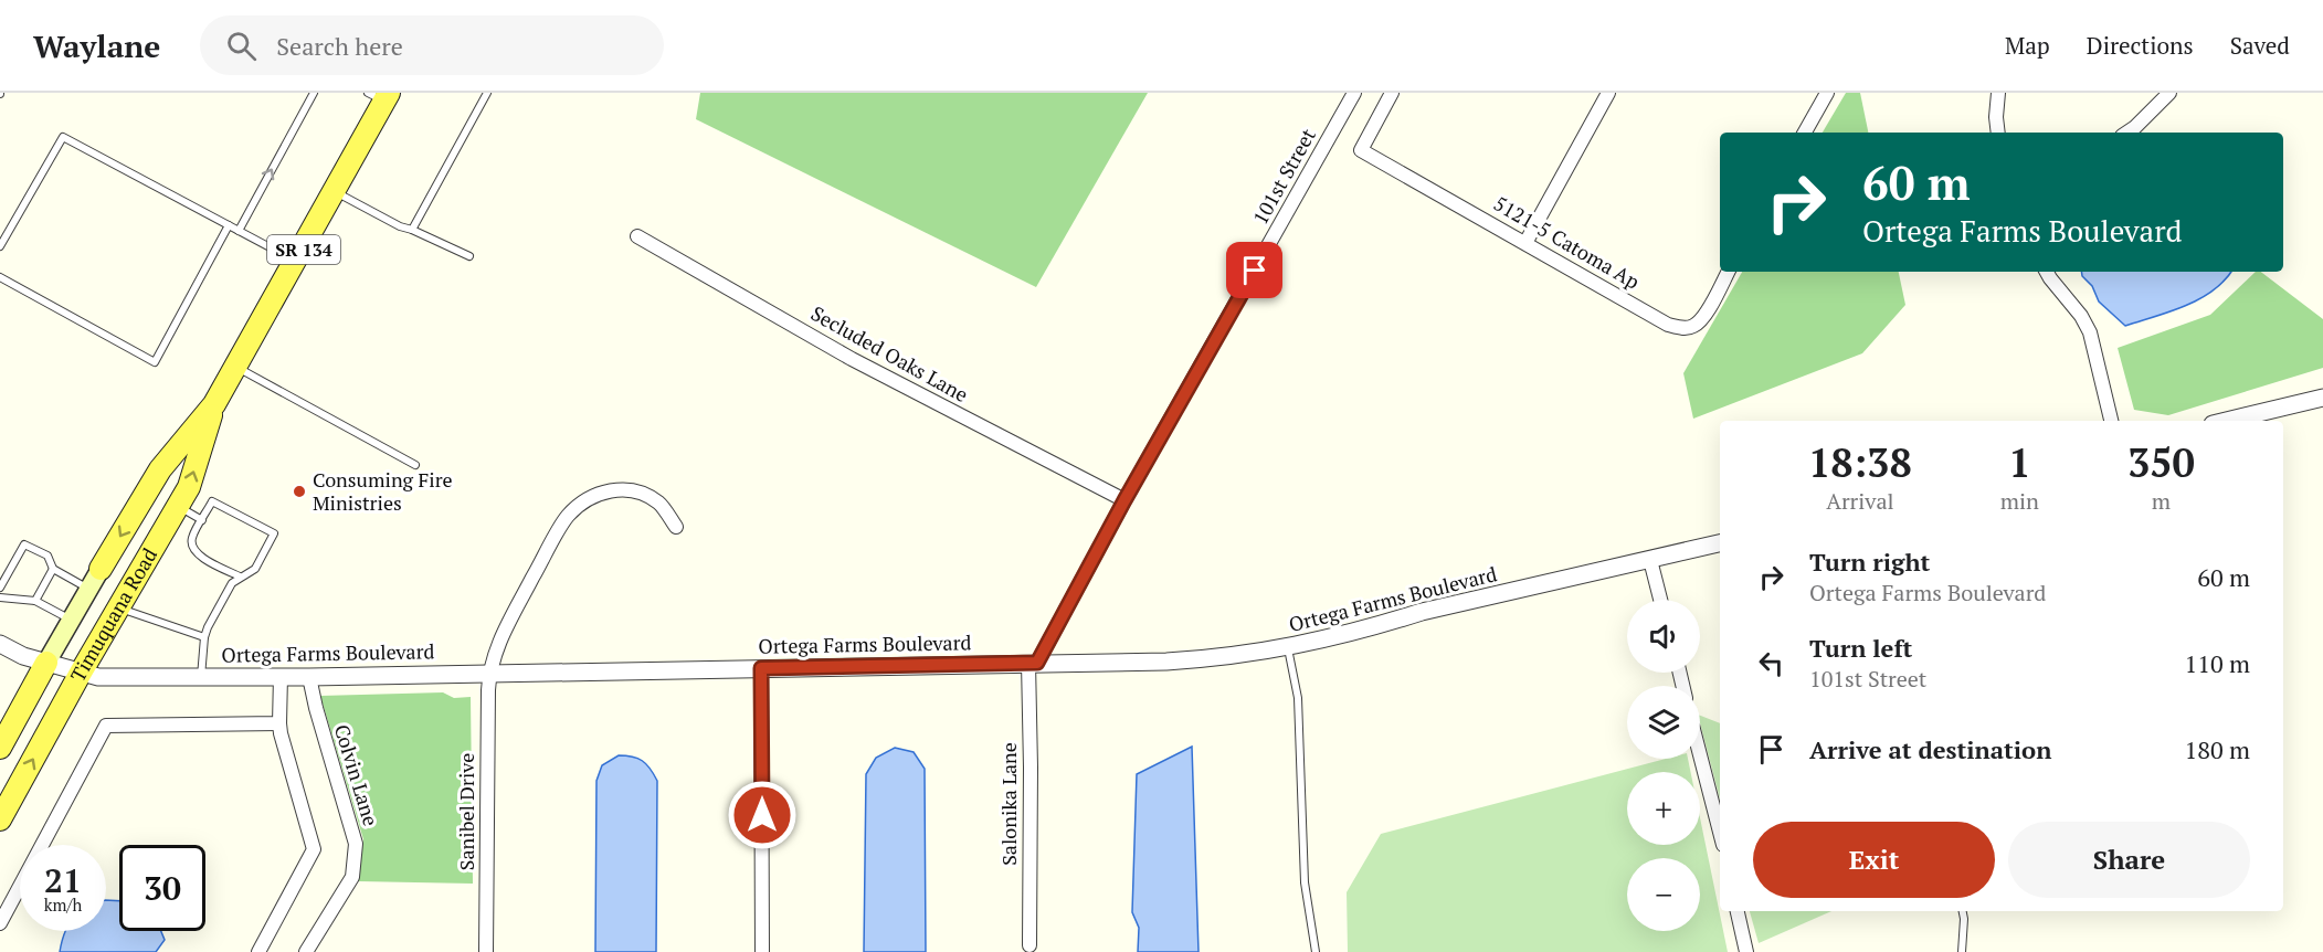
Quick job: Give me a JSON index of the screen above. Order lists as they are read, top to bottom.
{
  "streets": {
    "main road": ["SR 134", "Timuquana Road"],
    "street": [
      "101st Street",
      "5121-5 Catoma Ap",
      "Secluded Oaks Lane",
      "Ortega Farms Boulevard",
      "Colvin Lane",
      "Salonika Lane",
      "Sanibel Drive"
    ]
  },
  "crossings": [
    ["101st Street", "Secluded Oaks Lane"],
    ["101st Street", "Ortega Farms Boulevard"],
    ["101st Street", "Salonika Lane"],
    ["Ortega Farms Boulevard", "Timuquana Road"],
    ["Ortega Farms Boulevard", "Colvin Lane"],
    ["Ortega Farms Boulevard", "Salonika Lane"],
    ["Ortega Farms Boulevard", "Sanibel Drive"]
  ],
  "places": ["Consuming Fire Ministries"],
  "page": {
    "header": "Waylane",
    "search": "Search here",
    "nav": ["Map", "Directions", "Saved"],
    "turn": ["60 m", "Ortega Farms Boulevard"],
    "eta": [
      "18:38",
      "Arrival",
      "1",
      "min",
      "350",
      "m"
    ],
    "list": [
      {
        "name": "Turn right",
        "note": "Ortega Farms Boulevard",
        "value": "60 m"
      },
      {
        "name": "Turn left",
        "note": "101st Street",
        "value": "110 m"
      },
      {
        "name": "Arrive at destination",
        "value": "180 m"
      }
    ],
    "map_buttons": ["+", "−"],
    "buttons": ["Exit", "Share"],
    "speed": "21 km/h",
    "limit": "30"
  }
}
